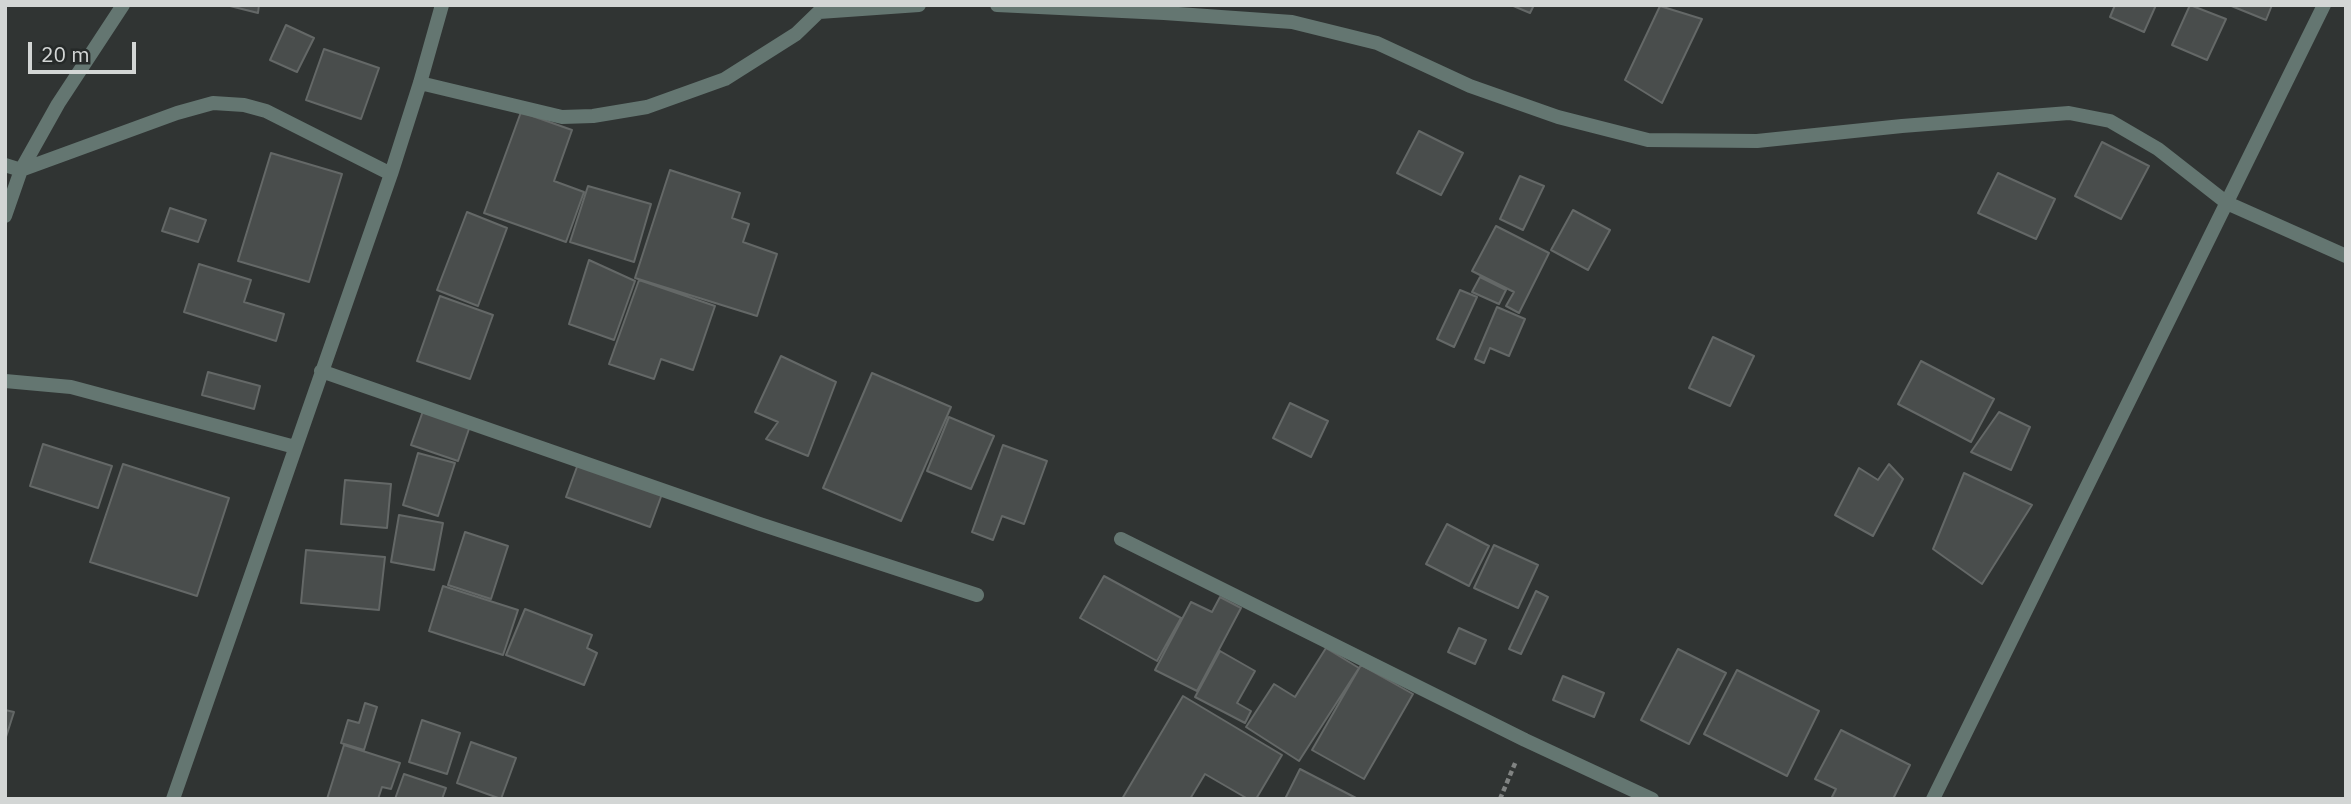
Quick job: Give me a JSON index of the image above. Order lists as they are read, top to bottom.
{
  "scale_bar": "20 m"
}
